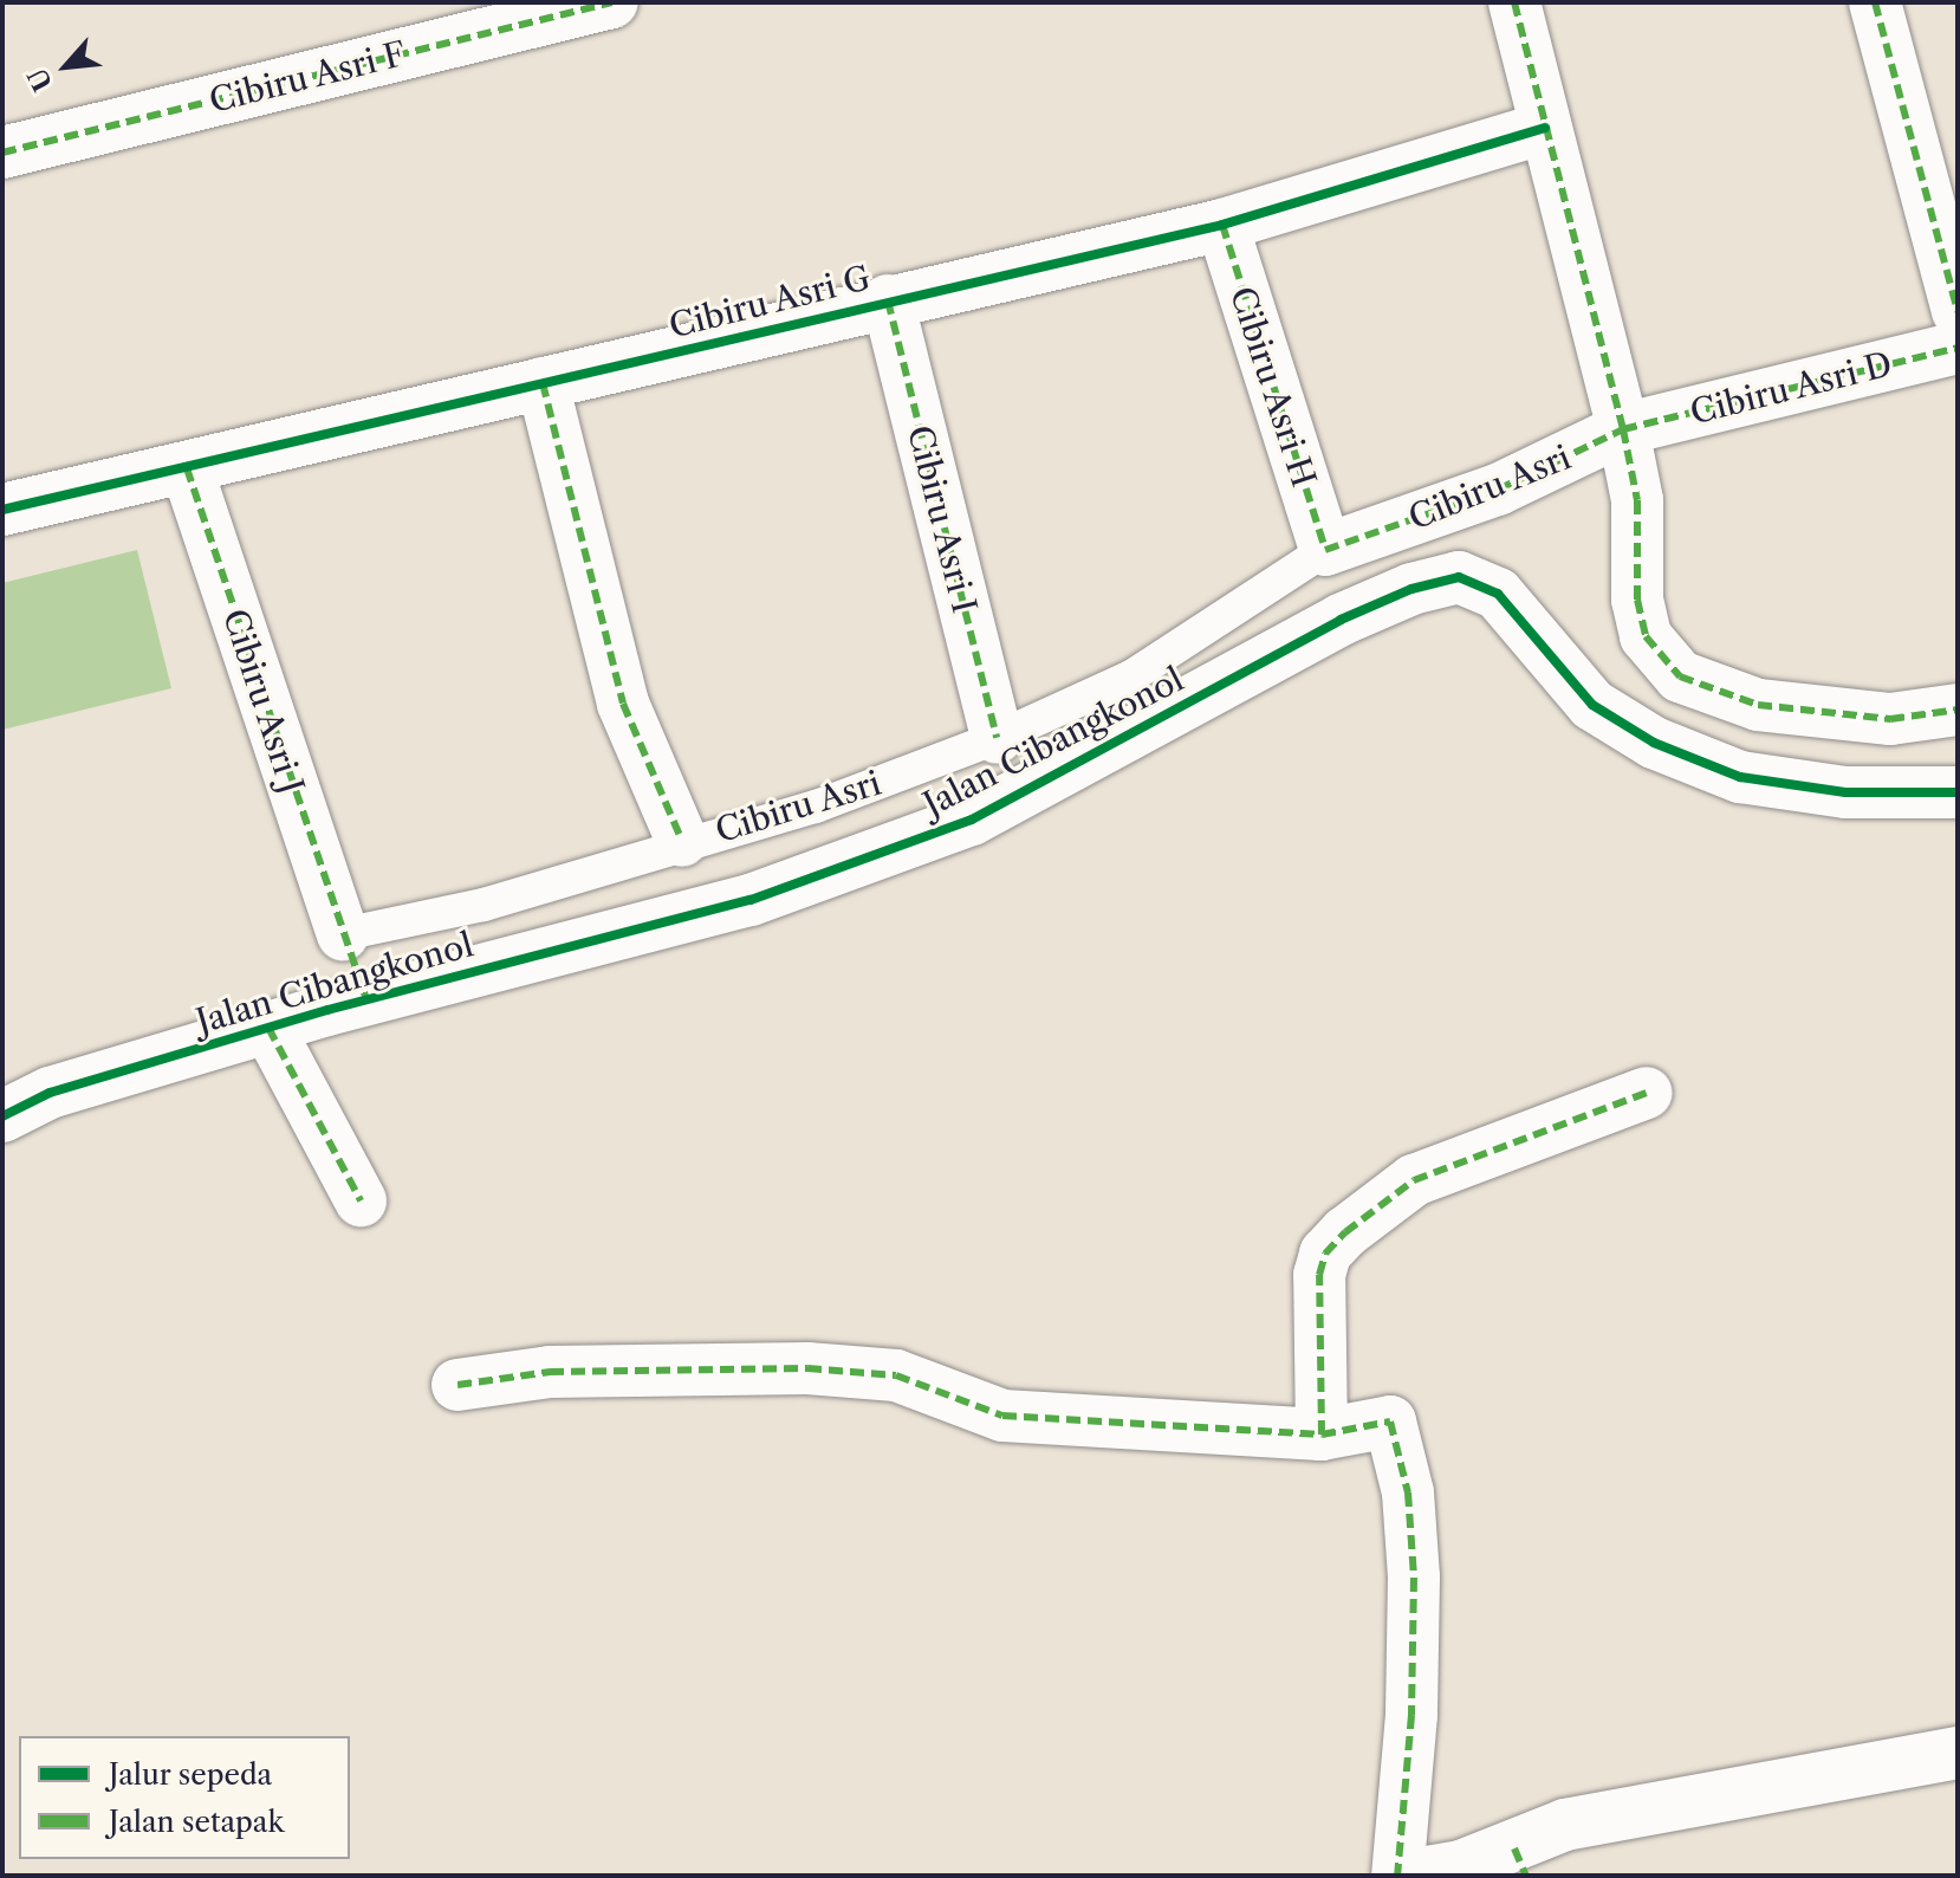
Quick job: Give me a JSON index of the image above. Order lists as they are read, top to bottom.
{
  "streets": {
    "street": [
      "Cibiru Asri F",
      "Cibiru Asri G",
      "Cibiru Asri H",
      "Cibiru Asri D",
      "Cibiru Asri",
      "Cibiru Asri I",
      "Cibiru Asri J",
      "Jalan Cibangkonol"
    ]
  },
  "crossings": [
    ["Cibiru Asri G", "Cibiru Asri H"],
    ["Cibiru Asri G", "Cibiru Asri I"],
    ["Cibiru Asri G", "Cibiru Asri J"],
    ["Cibiru Asri H", "Cibiru Asri"],
    ["Cibiru Asri D", "Cibiru Asri"],
    ["Cibiru Asri", "Cibiru Asri I"],
    ["Cibiru Asri", "Cibiru Asri J"]
  ],
  "legend": ["Jalur sepeda", "Jalan setapak"],
  "north": "bottom left"
}
